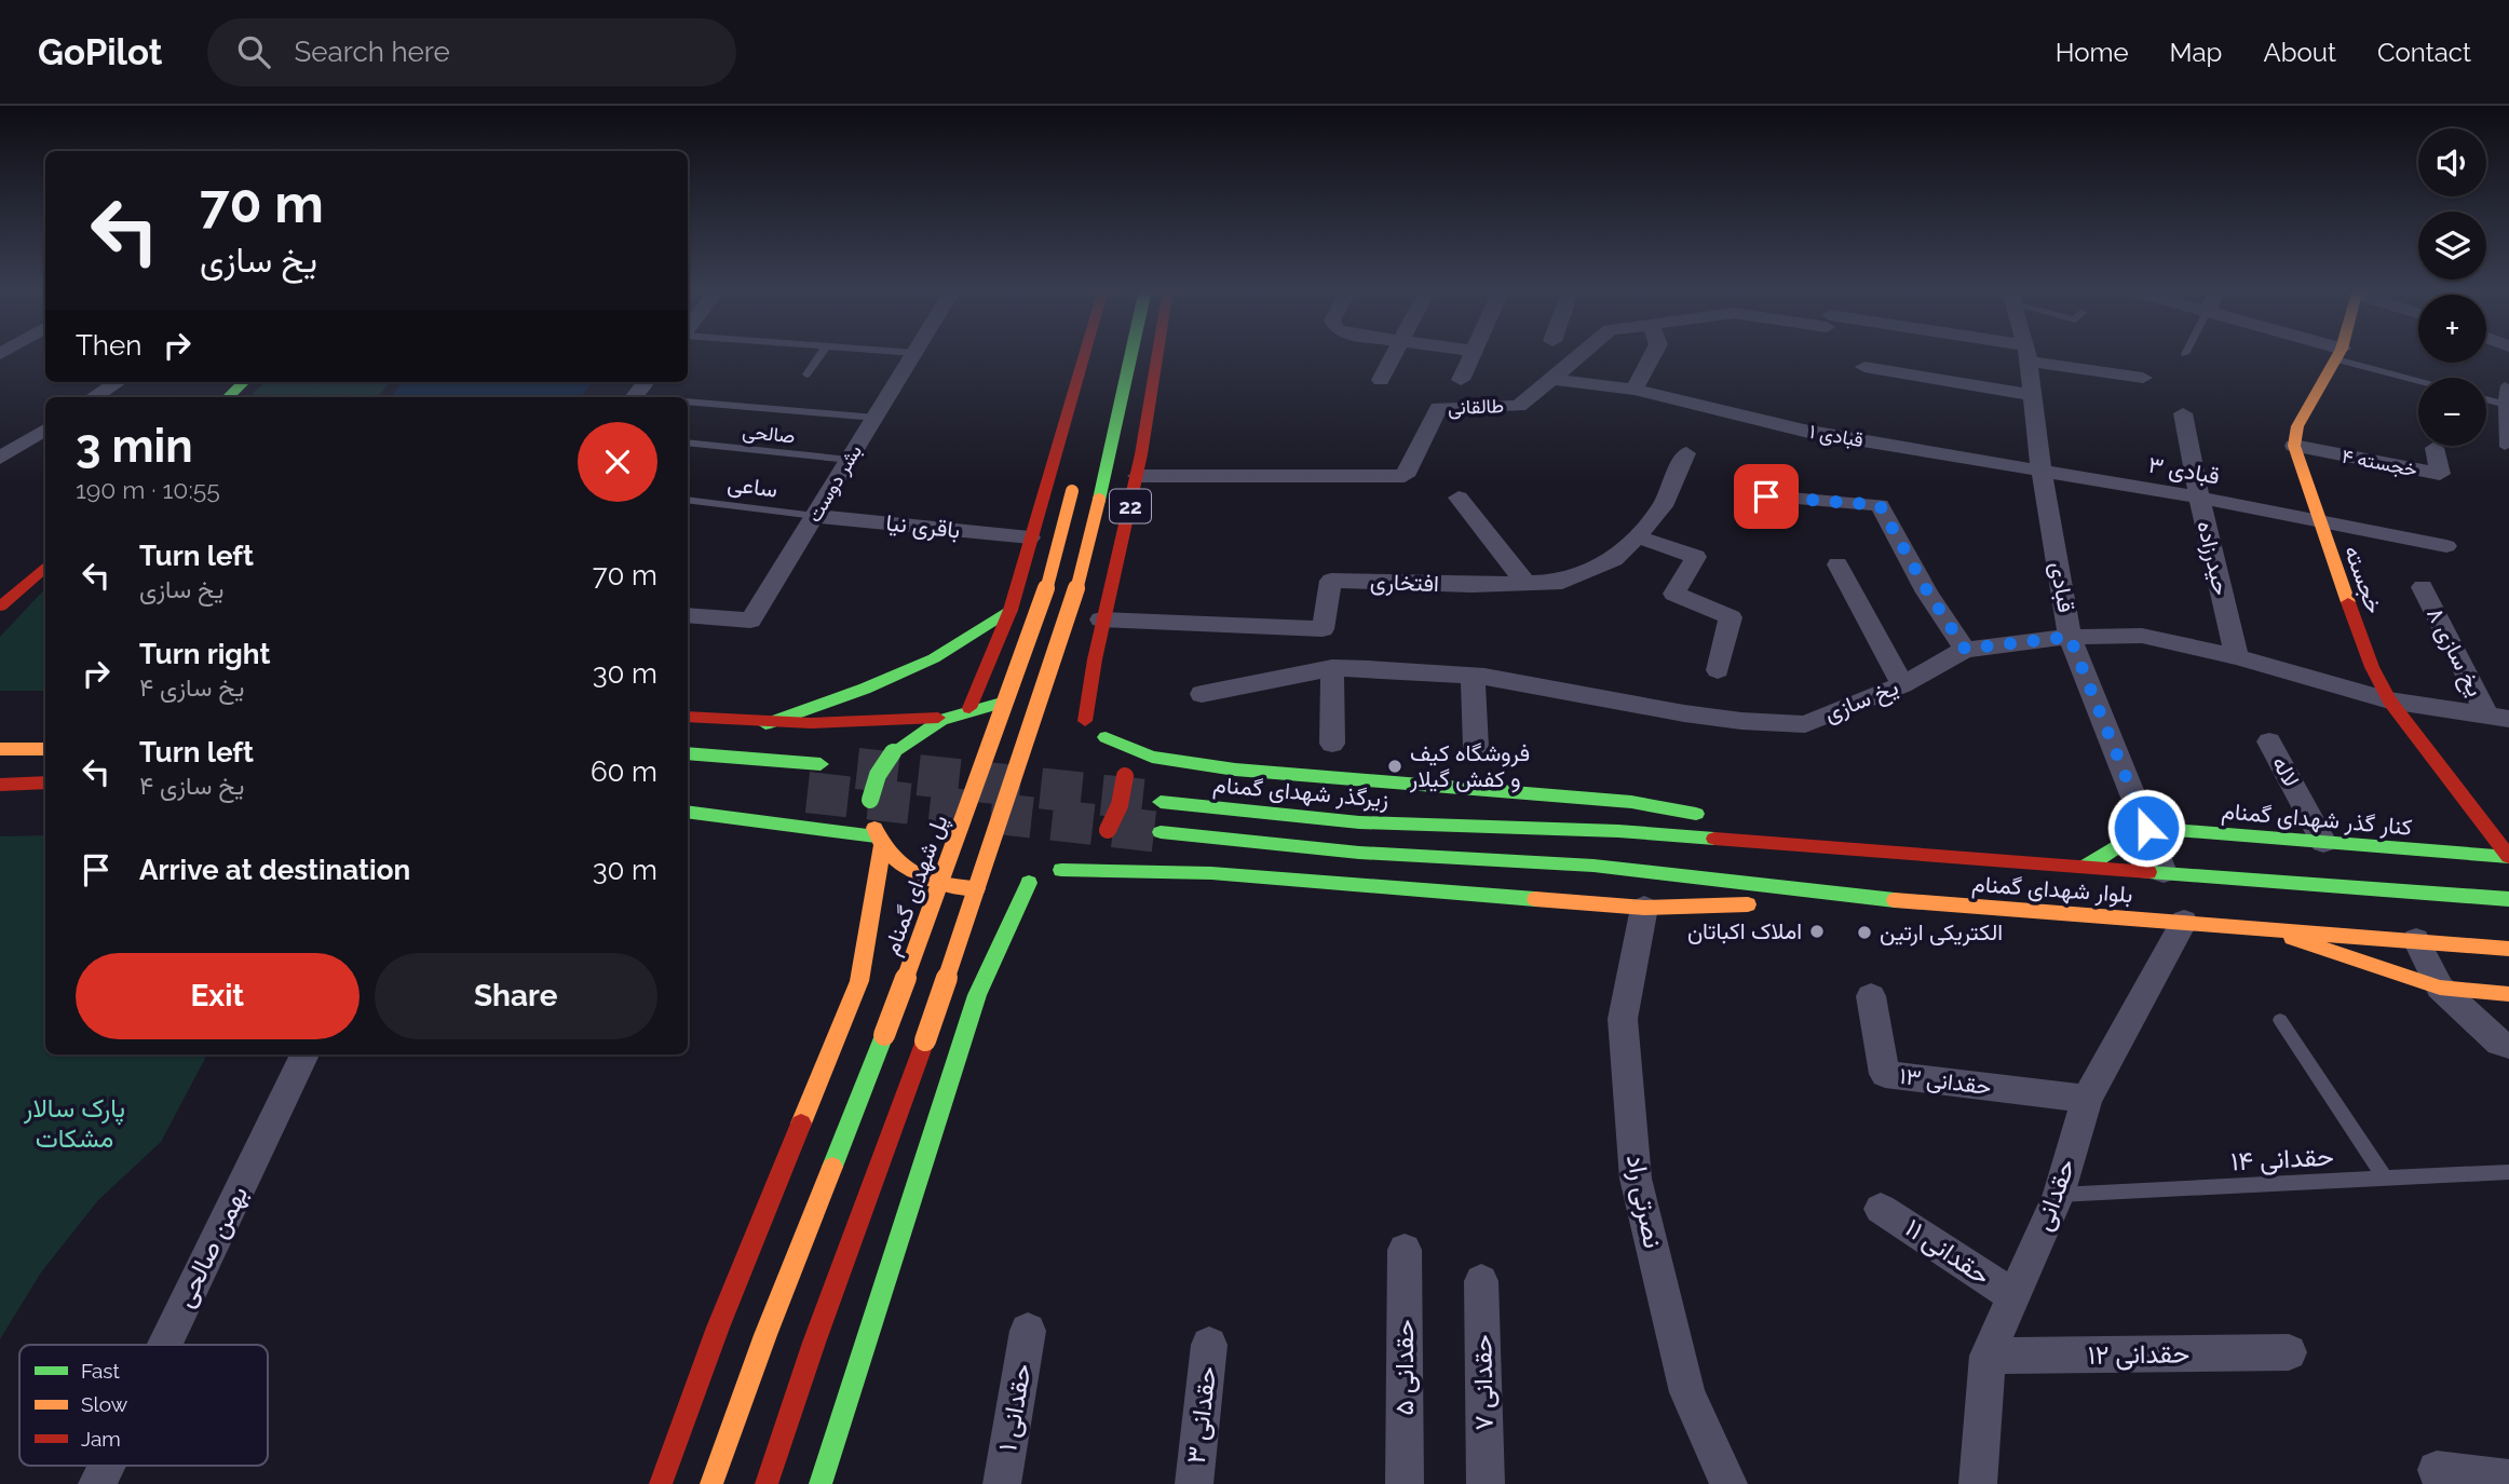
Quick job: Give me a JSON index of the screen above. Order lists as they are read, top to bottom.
{
  "streets": {
    "main road": [
      "22",
      "خجسته",
      "زیرگذر شهدای گمنام",
      "کنار گذر شهدای گمنام",
      "پل شهدای گمنام",
      "بلوار شهدای گمنام"
    ],
    "street": [
      "طالقانی",
      "قبادی ۱",
      "خجسته ۴",
      "قبادی ۳",
      "بشر دوست",
      "باقری نیا",
      "حیدرزاده",
      "افتخاری",
      "قبادی",
      "یخ سازی ۸",
      "یخ سازی",
      "لاله",
      "حقدانی ۱۳",
      "حقدانی",
      "نصرتی راد",
      "بهمن صالحی",
      "حقدانی ۱۱",
      "حقدانی ۱۲",
      "حقدانی ۵",
      "حقدانی ۷",
      "حقدانی ۱",
      "حقدانی ۳"
    ],
    "lane": ["صالحی", "ساعی", "حقدانی ۱۴"]
  },
  "crossings": [
    ["طالقانی", "قبادی ۱"],
    ["طالقانی", "22"],
    ["صالحی", "بشر دوست"],
    ["قبادی ۱", "قبادی ۳"],
    ["قبادی ۱", "قبادی"],
    ["خجسته ۴", "خجسته"],
    ["قبادی ۳", "حیدرزاده"],
    ["قبادی ۳", "خجسته"],
    ["قبادی ۳", "قبادی"],
    ["بشر دوست", "ساعی"],
    ["بشر دوست", "باقری نیا"],
    ["ساعی", "باقری نیا"],
    ["22", "افتخاری"],
    ["حیدرزاده", "یخ سازی"],
    ["خجسته", "یخ سازی"],
    ["خجسته", "کنار گذر شهدای گمنام"],
    ["قبادی", "یخ سازی"],
    ["قبادی", "کنار گذر شهدای گمنام"],
    ["قبادی", "بلوار شهدای گمنام"],
    ["یخ سازی ۸", "یخ سازی"],
    ["لاله", "کنار گذر شهدای گمنام"],
    ["زیرگذر شهدای گمنام", "بلوار شهدای گمنام"],
    ["بلوار شهدای گمنام", "حقدانی"],
    ["حقدانی ۱۳", "حقدانی"],
    ["حقدانی ۱۴", "حقدانی"],
    ["حقدانی", "حقدانی ۱۱"],
    ["حقدانی", "حقدانی ۱۲"]
  ],
  "parks": ["پارک سالار مشکات"],
  "places": ["فروشگاه کیف و کفش گیلار", "املاک اکباتان", "الکتریکی ارتین"],
  "legend": ["Fast", "Slow", "Jam"],
  "page": {
    "header": "GoPilot",
    "search": "Search here",
    "nav": [
      "Home",
      "Map",
      "About",
      "Contact"
    ],
    "map_buttons": ["+", "−"],
    "turn": ["70 m", "یخ سازی"],
    "then": "Then",
    "heading": ["3 min", "190 m · 10:55"],
    "list": [
      {
        "name": "Turn left",
        "note": "یخ سازی",
        "value": "70 m"
      },
      {
        "name": "Turn right",
        "note": "یخ سازی ۴",
        "value": "30 m"
      },
      {
        "name": "Turn left",
        "note": "یخ سازی ۴",
        "value": "60 m"
      },
      {
        "name": "Arrive at destination",
        "value": "30 m"
      }
    ],
    "buttons": ["Exit", "Share"]
  }
}
